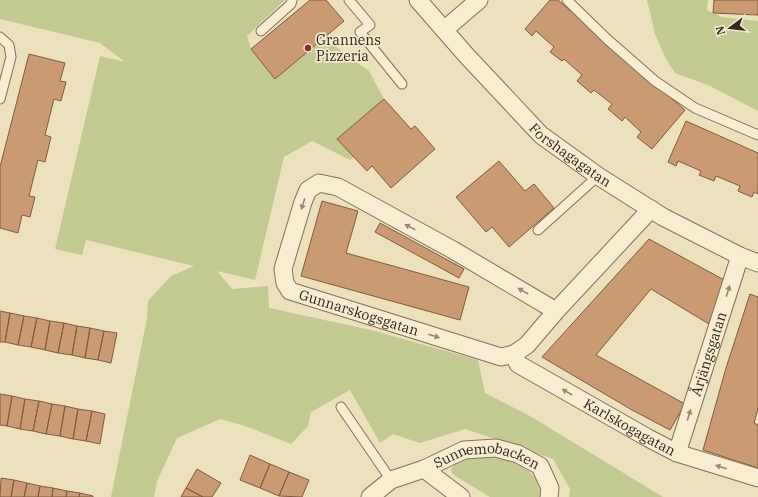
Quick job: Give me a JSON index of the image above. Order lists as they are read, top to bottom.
{
  "streets": {
    "street": [
      "Forshagagatan",
      "Gunnarskogsgatan",
      "Årjängsgatan",
      "Karlskogagatan",
      "Sunnemobacken"
    ]
  },
  "crossings": [
    ["Forshagagatan", "Årjängsgatan"],
    ["Gunnarskogsgatan", "Karlskogagatan"],
    ["Årjängsgatan", "Karlskogagatan"]
  ],
  "one_way": ["Karlskogagatan"],
  "places": ["Grannens Pizzeria"],
  "north": "left"
}
